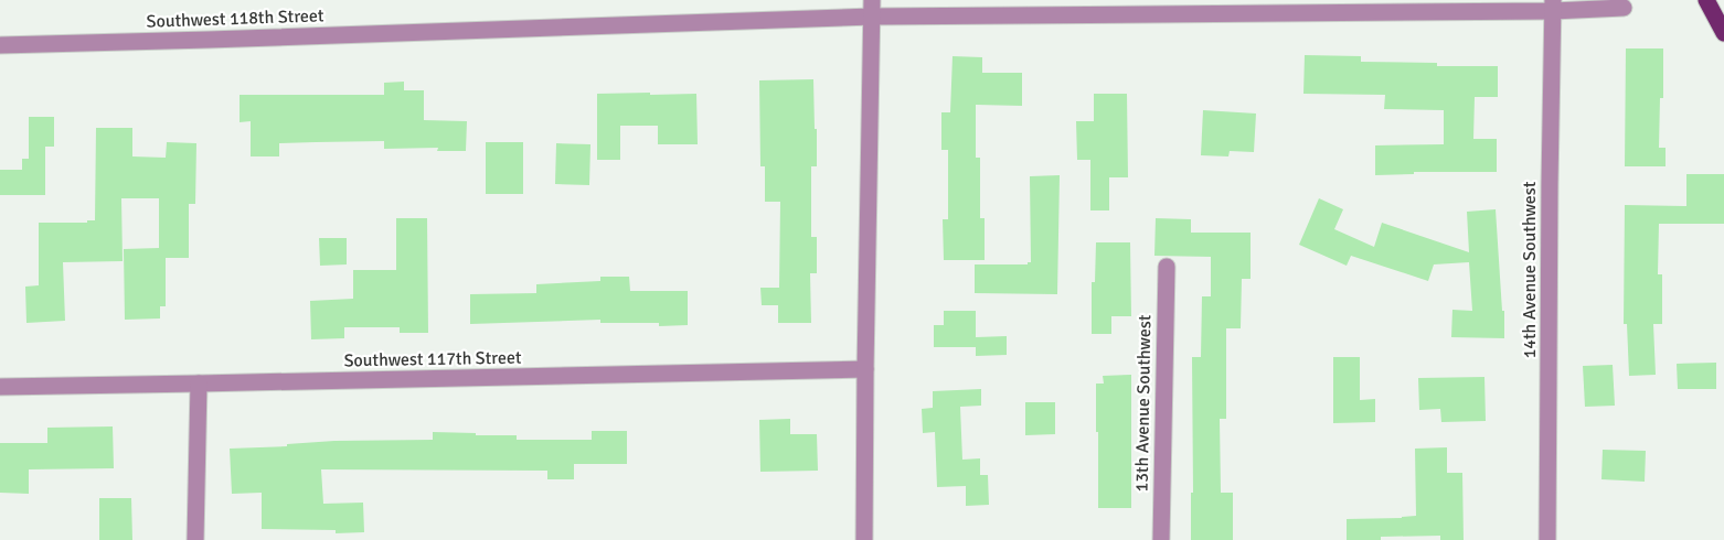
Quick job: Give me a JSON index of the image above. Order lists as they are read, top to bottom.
{
  "streets": {
    "street": [
      "Southwest 118th Street",
      "14th Avenue Southwest",
      "Southwest 117th Street",
      "13th Avenue Southwest"
    ]
  },
  "crossings": [
    ["Southwest 118th Street", "14th Avenue Southwest"]
  ]
}
